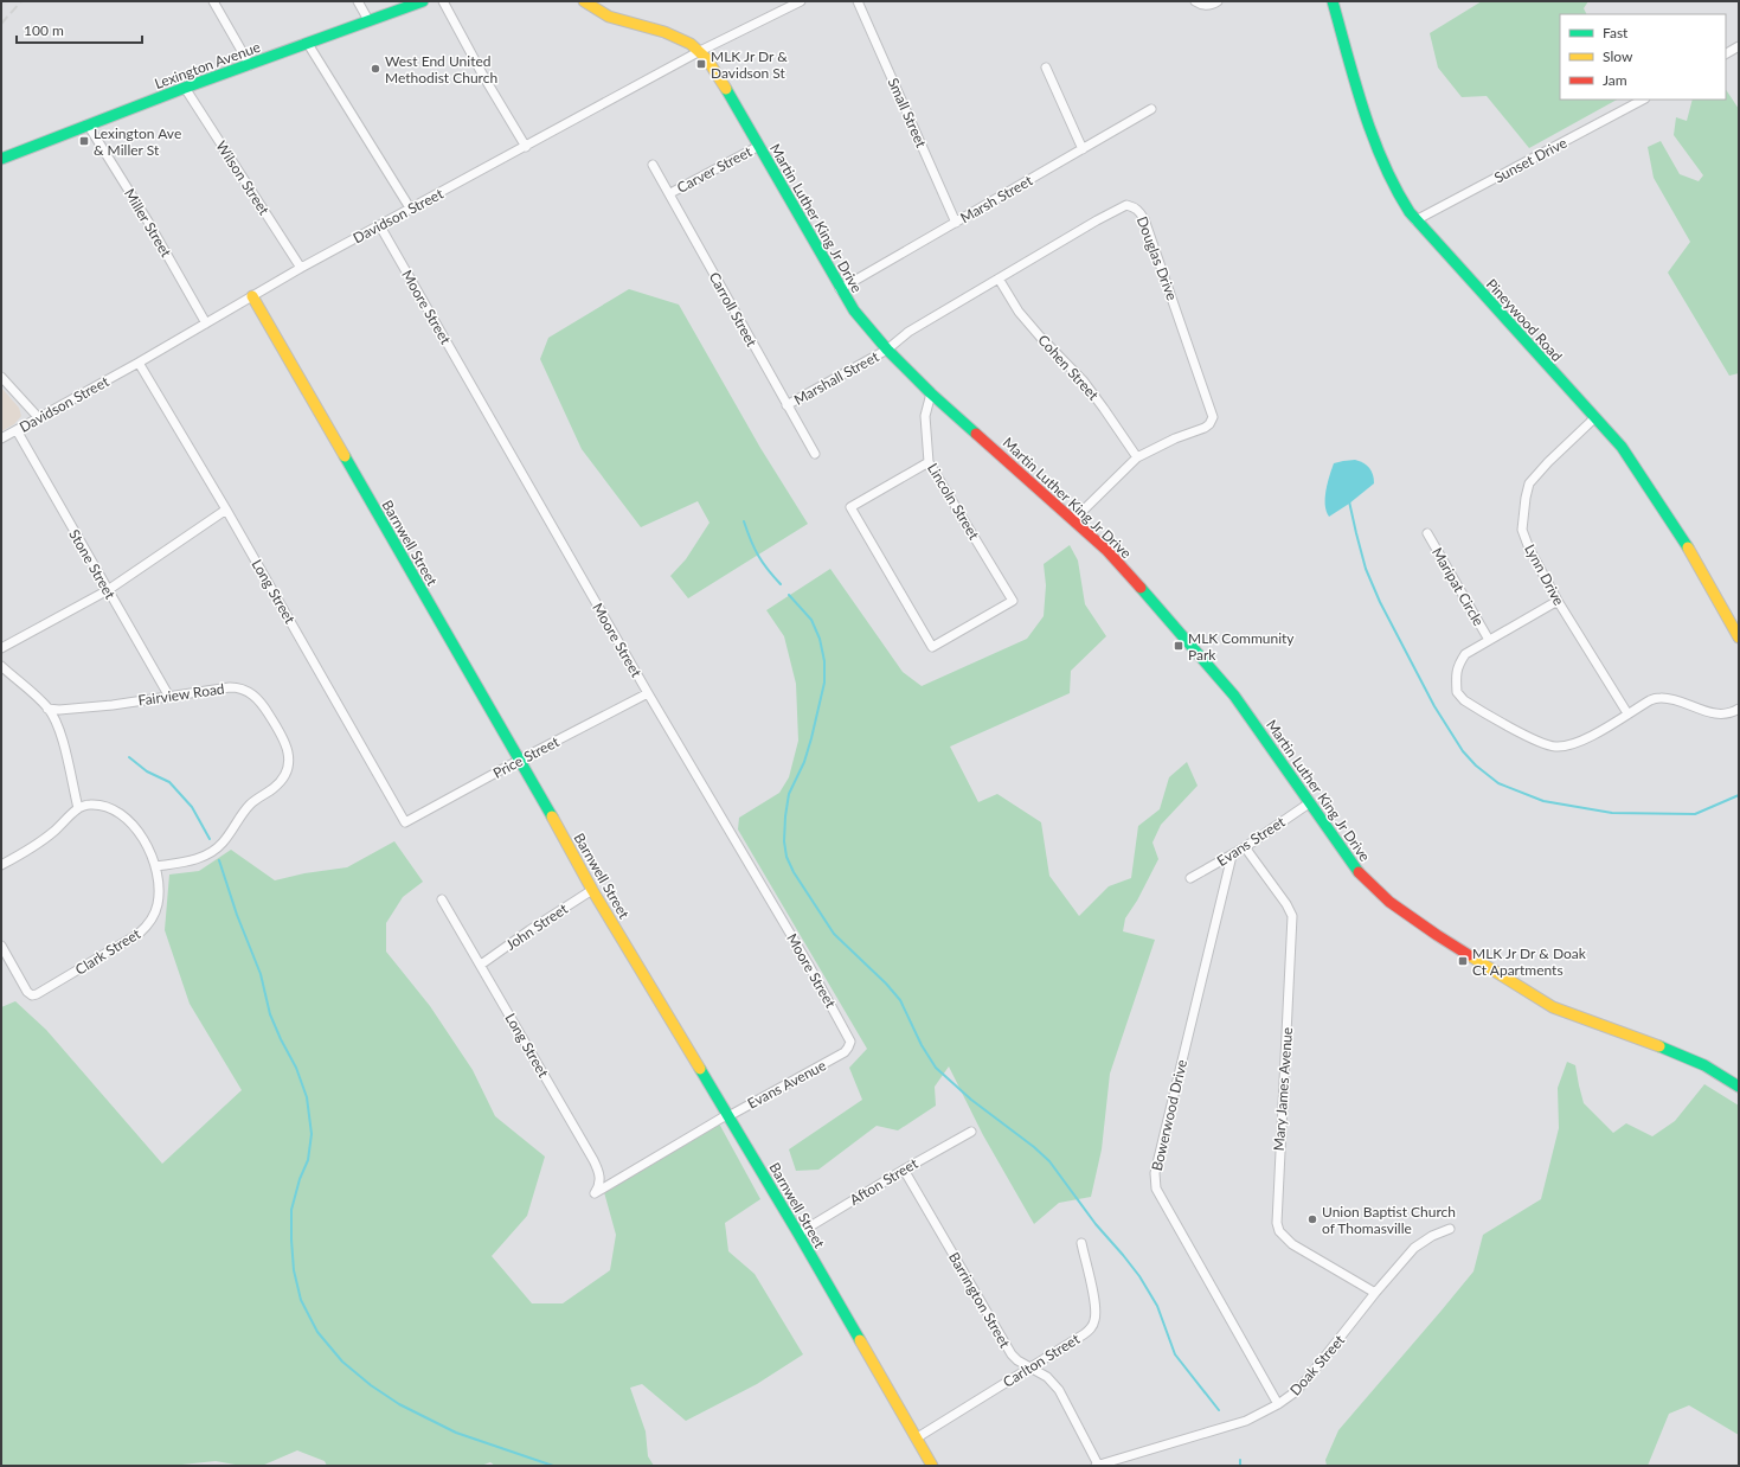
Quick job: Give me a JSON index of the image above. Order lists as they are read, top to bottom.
{
  "streets": {
    "street": [
      "Lexington Avenue",
      "Small Street",
      "Sunset Drive",
      "Carver Street",
      "Wilson Street",
      "Marsh Street",
      "Davidson Street",
      "Martin Luther King Jr Drive",
      "Miller Street",
      "Douglas Drive",
      "Moore Street",
      "Carroll Street",
      "Pineywood Road",
      "Cohen Street",
      "Marshall Street",
      "Lincoln Street",
      "Barnwell Street",
      "Stone Street",
      "Lynn Drive",
      "Maripat Circle",
      "Long Street",
      "Fairview Road",
      "Price Street",
      "Evans Street",
      "John Street",
      "Clark Street",
      "Evans Avenue",
      "Mary James Avenue",
      "Bowerwood Drive",
      "Afton Street",
      "Barrington Street",
      "Carlton Street",
      "Doak Street"
    ]
  },
  "crossings": [
    ["Lexington Avenue", "Wilson Street"],
    ["Lexington Avenue", "Miller Street"],
    ["Small Street", "Marsh Street"],
    ["Sunset Drive", "Pineywood Road"],
    ["Carver Street", "Martin Luther King Jr Drive"],
    ["Carver Street", "Carroll Street"],
    ["Wilson Street", "Davidson Street"],
    ["Marsh Street", "Martin Luther King Jr Drive"],
    ["Davidson Street", "Martin Luther King Jr Drive"],
    ["Davidson Street", "Miller Street"],
    ["Davidson Street", "Moore Street"],
    ["Davidson Street", "Barnwell Street"],
    ["Davidson Street", "Stone Street"],
    ["Davidson Street", "Long Street"],
    ["Martin Luther King Jr Drive", "Douglas Drive"],
    ["Martin Luther King Jr Drive", "Marshall Street"],
    ["Martin Luther King Jr Drive", "Lincoln Street"],
    ["Martin Luther King Jr Drive", "Evans Street"],
    ["Douglas Drive", "Cohen Street"],
    ["Douglas Drive", "Marshall Street"],
    ["Moore Street", "Price Street"],
    ["Moore Street", "Evans Avenue"],
    ["Carroll Street", "Marshall Street"],
    ["Pineywood Road", "Lynn Drive"],
    ["Barnwell Street", "Price Street"],
    ["Barnwell Street", "John Street"],
    ["Barnwell Street", "Evans Avenue"],
    ["Barnwell Street", "Afton Street"],
    ["Barnwell Street", "Carlton Street"],
    ["Stone Street", "Fairview Road"],
    ["Long Street", "Price Street"],
    ["Long Street", "John Street"],
    ["Long Street", "Evans Avenue"],
    ["Fairview Road", "Clark Street"],
    ["Evans Street", "Mary James Avenue"],
    ["Evans Street", "Bowerwood Drive"],
    ["Mary James Avenue", "Doak Street"],
    ["Bowerwood Drive", "Doak Street"],
    ["Afton Street", "Barrington Street"],
    ["Barrington Street", "Carlton Street"],
    ["Barrington Street", "Doak Street"]
  ],
  "places": {
    "transit": [
      "MLK Jr Dr & Davidson St",
      "Lexington Ave & Miller St",
      "MLK Community Park",
      "MLK Jr Dr & Doak Ct Apartments"
    ],
    "other": ["West End United Methodist Church", "Union Baptist Church of Thomasville"]
  },
  "legend": ["Fast", "Slow", "Jam"],
  "scale_bar": "100 m"
}
